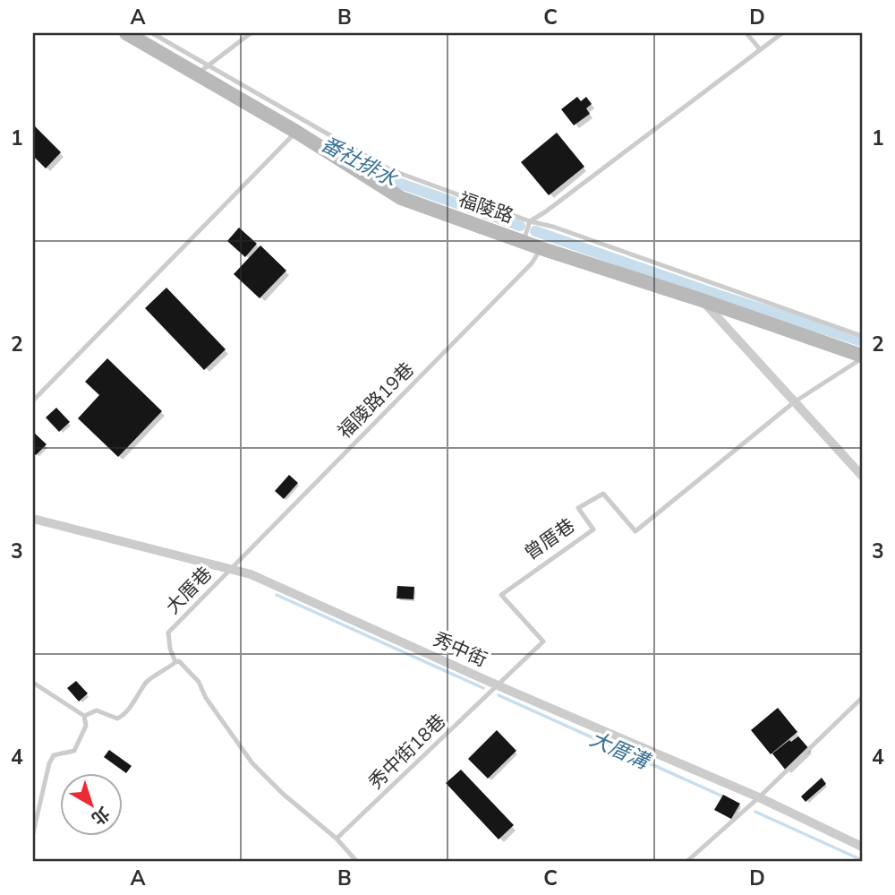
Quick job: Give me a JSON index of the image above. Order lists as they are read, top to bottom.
{
  "streets": {
    "street": ["福陵路", "秀中街"],
    "lane": [
      "福陵路19巷",
      "曾厝巷",
      "大厝巷",
      "秀中街18巷"
    ]
  },
  "crossings": [
    ["福陵路", "福陵路19巷"],
    ["福陵路", "曾厝巷"],
    ["福陵路19巷", "大厝巷"],
    ["福陵路19巷", "秀中街"],
    ["曾厝巷", "秀中街"],
    ["曾厝巷", "秀中街18巷"],
    ["大厝巷", "秀中街"],
    ["秀中街", "秀中街18巷"]
  ],
  "water": ["番社排水", "大厝溝"],
  "north": "bottom right",
  "grid": {
    "columns": [
      "A",
      "B",
      "C",
      "D"
    ],
    "rows": [
      "1",
      "2",
      "3",
      "4"
    ]
  }
}
